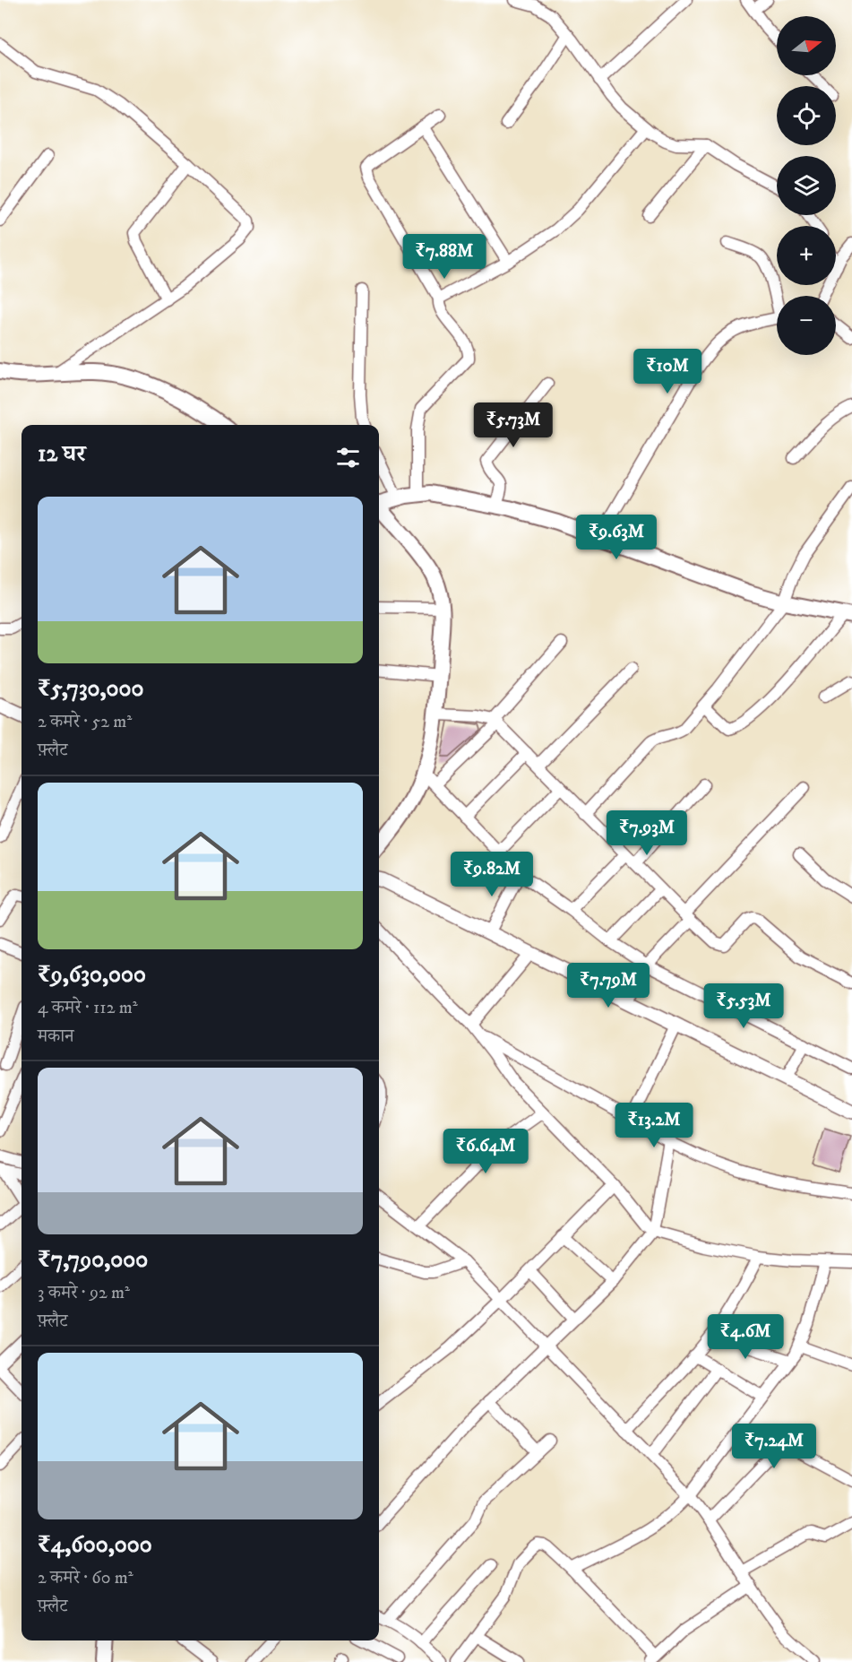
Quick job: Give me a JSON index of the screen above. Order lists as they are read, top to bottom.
{
  "north": "right",
  "page": {
    "map_buttons": ["+", "−"],
    "price": [
      "₹7.88M",
      "₹10M",
      "₹5.73M",
      "₹9.63M",
      "₹7.93M",
      "₹9.82M",
      "₹7.79M",
      "₹5.53M",
      "₹13.2M",
      "₹6.64M",
      "₹4.6M",
      "₹7.24M"
    ],
    "heading": "12 घर",
    "list": [
      {
        "name": "₹5,730,000",
        "note": "2 कमरे · 52 m² · फ़्लैट"
      },
      {
        "name": "₹9,630,000",
        "note": "4 कमरे · 112 m² · मकान"
      },
      {
        "name": "₹7,790,000",
        "note": "3 कमरे · 92 m² · फ़्लैट"
      },
      {
        "name": "₹4,600,000",
        "note": "2 कमरे · 60 m² · फ़्लैट"
      }
    ]
  }
}
